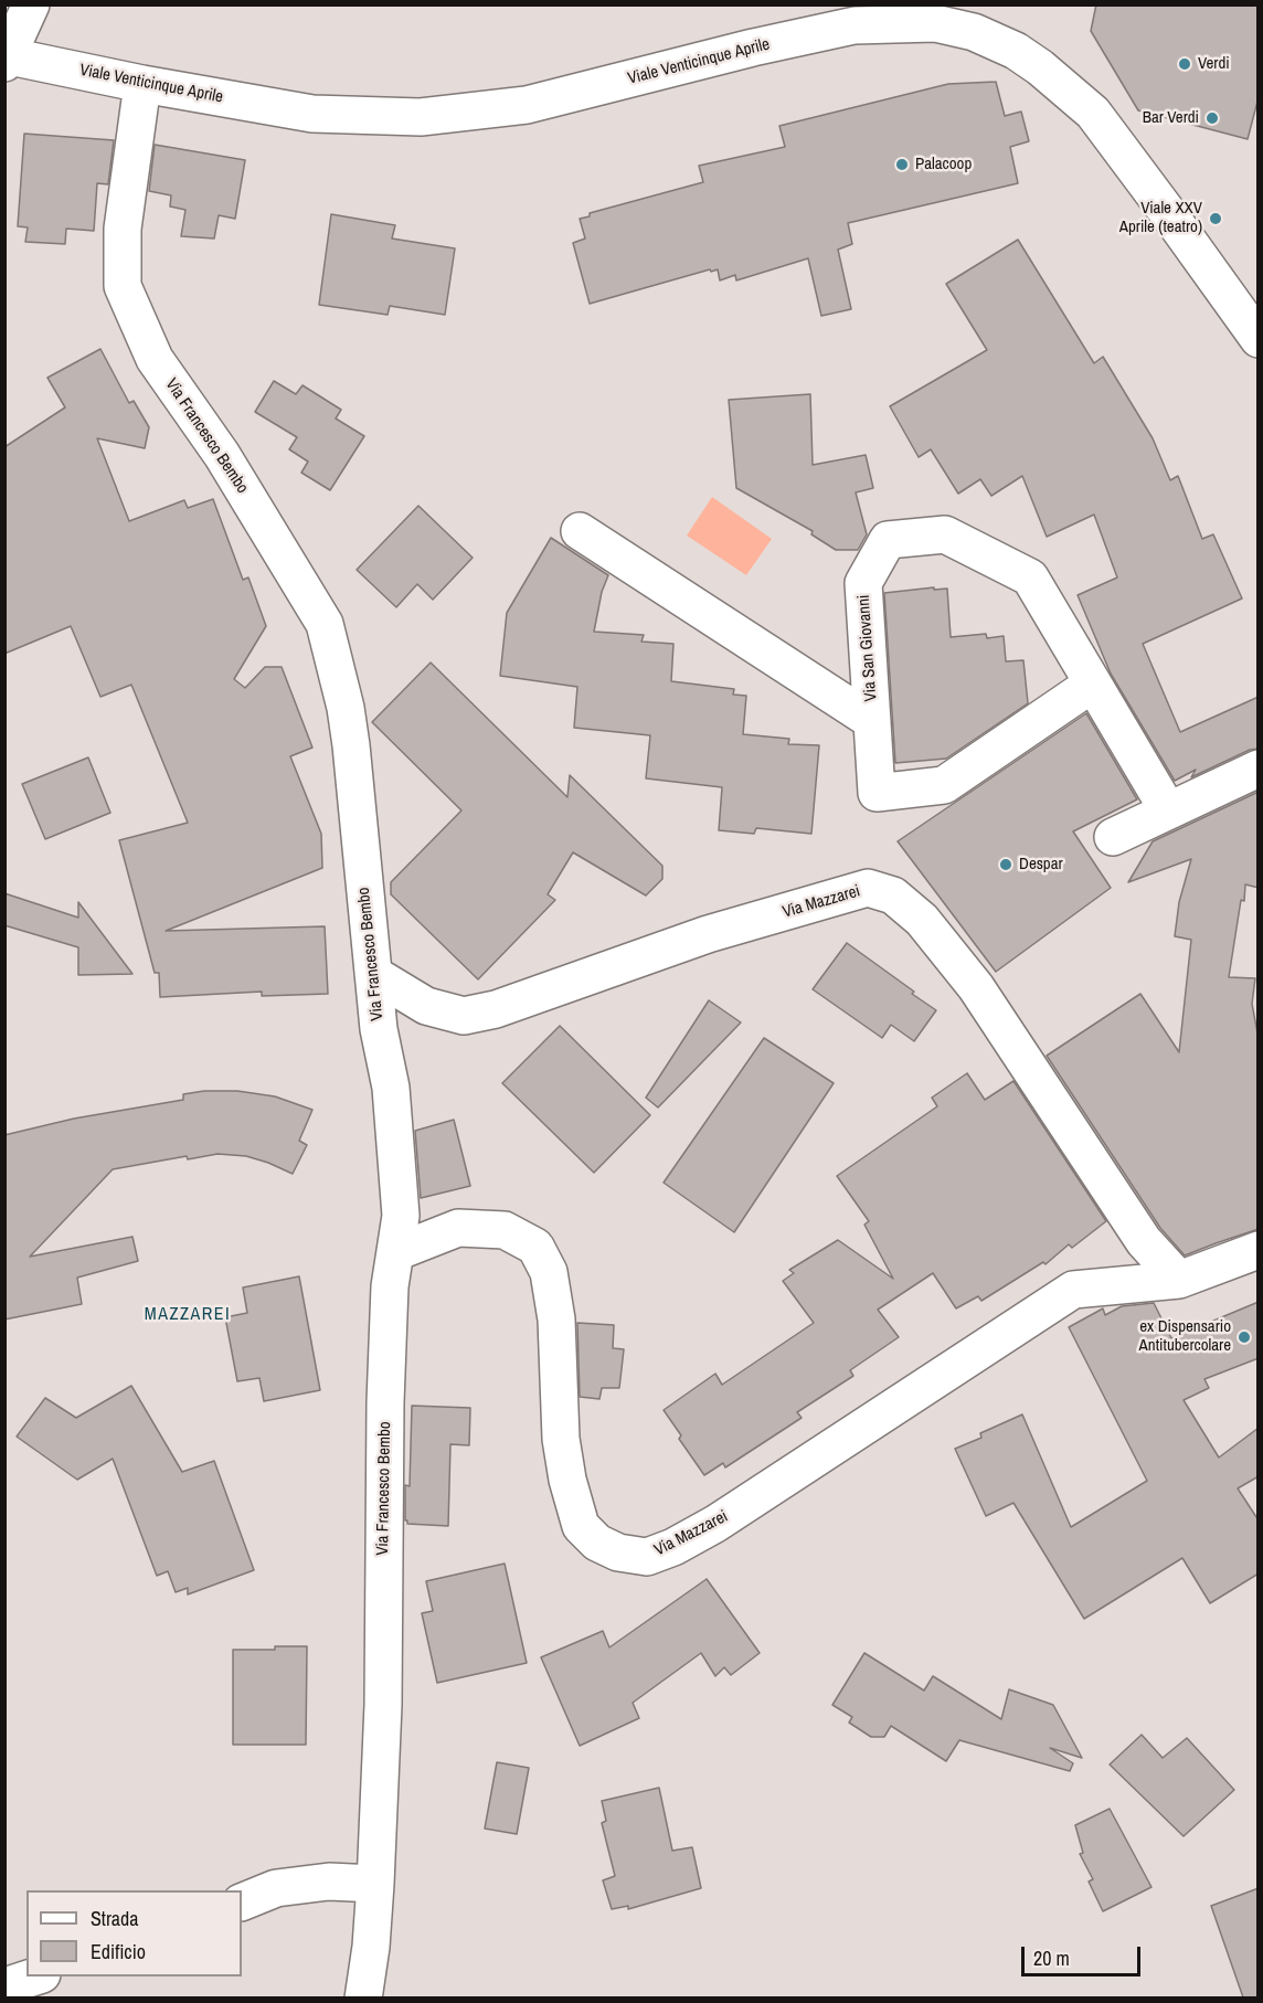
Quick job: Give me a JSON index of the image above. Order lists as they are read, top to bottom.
{
  "streets": {
    "street": [
      "Viale Venticinque Aprile",
      "Via Francesco Bembo",
      "Via San Giovanni",
      "Via Mazzarei"
    ]
  },
  "crossings": [
    ["Viale Venticinque Aprile", "Via Francesco Bembo"],
    ["Via Francesco Bembo", "Via Mazzarei"]
  ],
  "districts": ["MAZZAREI"],
  "places": [
    "Verdi",
    "Bar Verdi",
    "Palacoop",
    "Viale XXV Aprile (teatro)",
    "Despar",
    "ex Dispensario Antitubercolare"
  ],
  "legend": ["Strada", "Edificio"],
  "scale_bar": "20 m"
}
